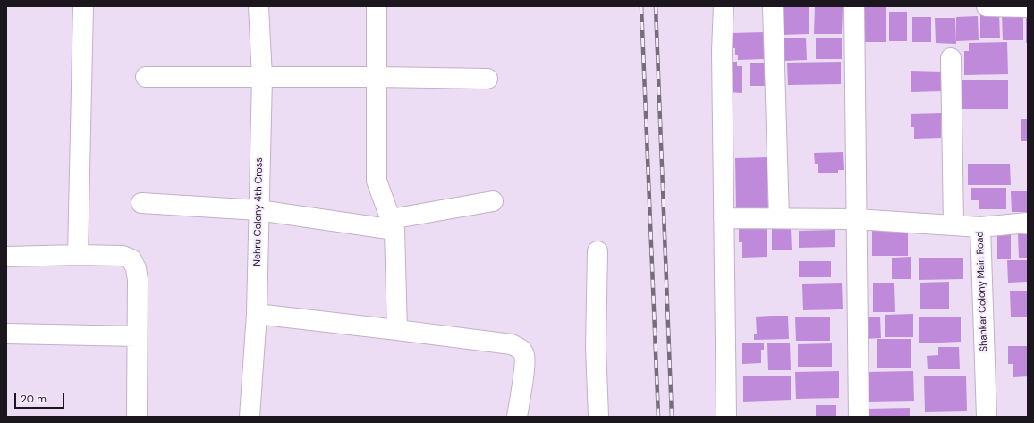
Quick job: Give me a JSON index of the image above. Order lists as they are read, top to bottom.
{
  "streets": {
    "street": ["Nehru Colony 4th Cross", "Shankar Colony Main Road"]
  },
  "scale_bar": "20 m"
}
